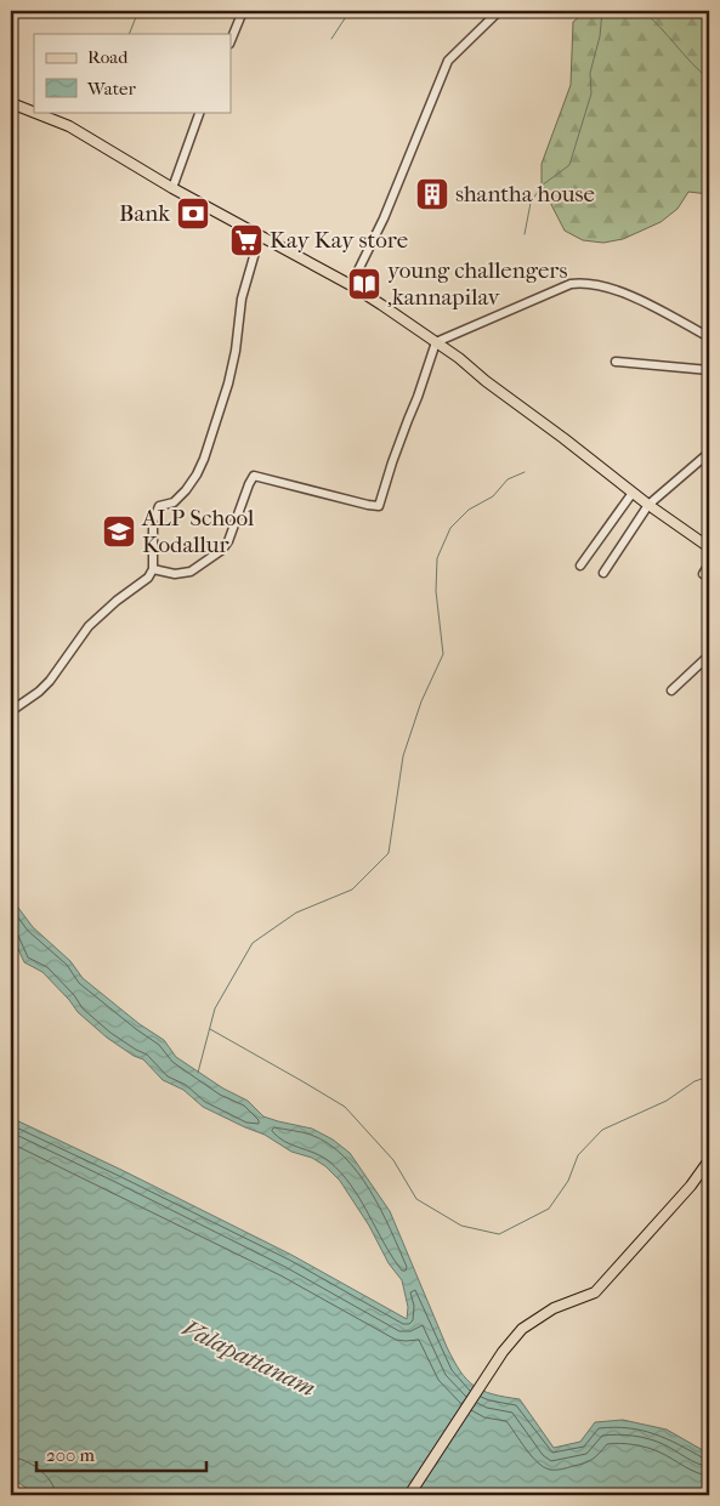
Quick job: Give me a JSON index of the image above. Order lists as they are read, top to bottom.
{
  "water": ["Valapattanam"],
  "places": {
    "building": ["shantha house"],
    "bank": ["Bank"],
    "supermarket": ["Kay Kay store"],
    "library": ["young challengers ,kannapilav"],
    "school or university": ["ALP School Kodallur"]
  },
  "legend": ["Road", "Water"],
  "scale_bar": "200 m"
}
